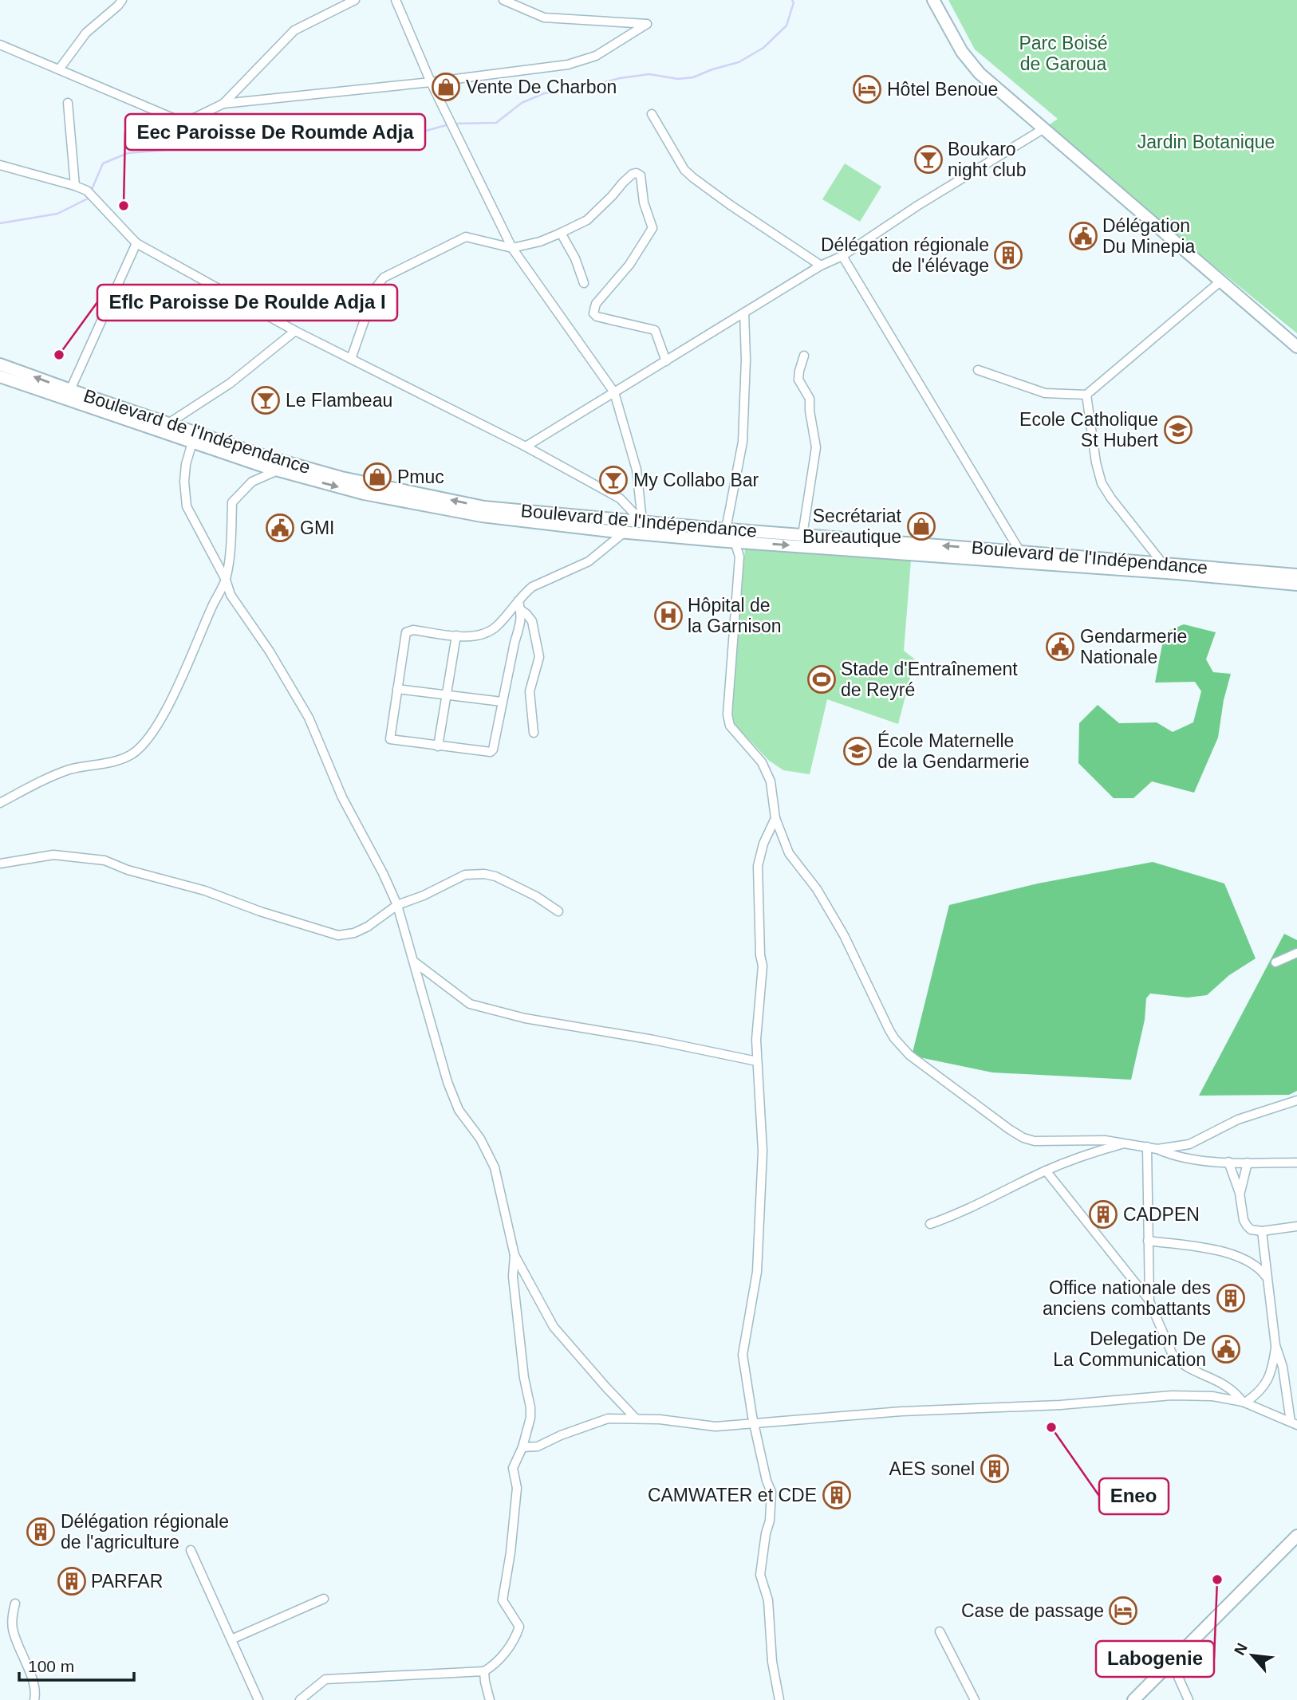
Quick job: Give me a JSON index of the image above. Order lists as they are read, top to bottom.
{
  "streets": {
    "main road": ["Boulevard de l'Indépendance"]
  },
  "parks": ["Parc Boisé de Garoua", "Jardin Botanique"],
  "places": {
    "shop": ["Vente De Charbon", "Pmuc", "Secrétariat Bureautique"],
    "hotel": ["Hôtel Benoue", "Case de passage"],
    "bar": ["Boukaro night club", "Le Flambeau", "My Collabo Bar"],
    "other": [
      "Eec Paroisse De Roumde Adja",
      "Eflc Paroisse De Roulde Adja I",
      "Eneo",
      "Labogenie"
    ],
    "public building": [
      "Délégation Du Minepia",
      "GMI",
      "Gendarmerie Nationale",
      "Delegation De La Communication"
    ],
    "building": [
      "Délégation régionale de l'élévage",
      "CADPEN",
      "Office nationale des anciens combattants",
      "AES sonel",
      "CAMWATER et CDE",
      "Délégation régionale de l'agriculture",
      "PARFAR"
    ],
    "school or university": ["Ecole Catholique St Hubert", "École Maternelle de la Gendarmerie"],
    "hospital": ["Hôpital de la Garnison"],
    "sports": ["Stade d'Entraînement de Reyré"]
  },
  "scale_bar": "100 m",
  "north": "top left"
}
